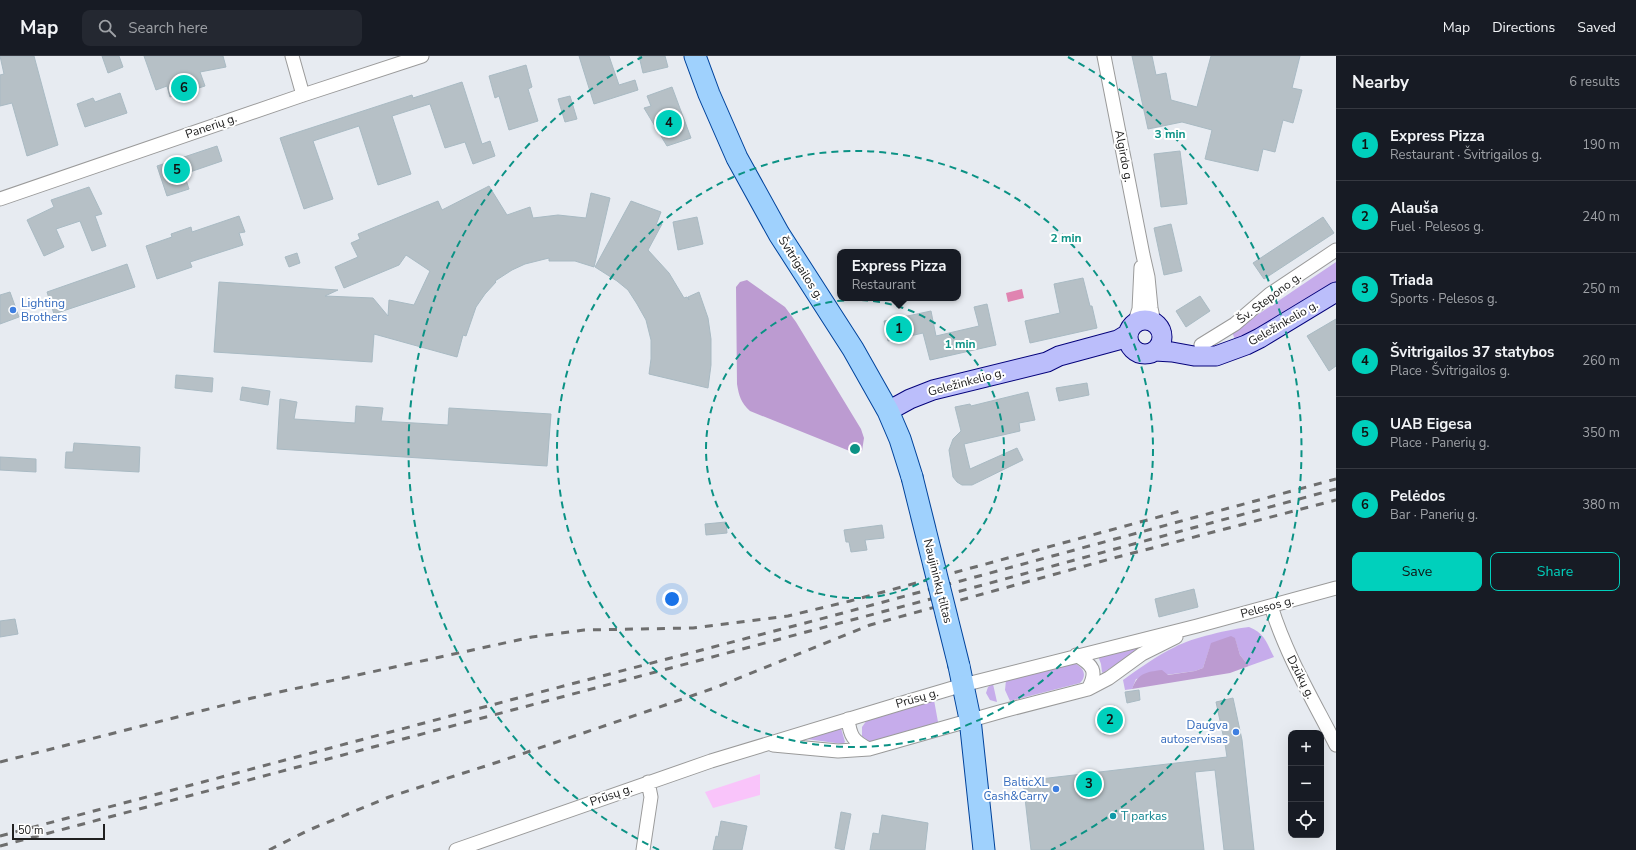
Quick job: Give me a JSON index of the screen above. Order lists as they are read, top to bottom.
{
  "streets": {
    "main road": ["Švitrigailos g.", "Geležinkelio g.", "Naujininkų tiltas"],
    "street": [
      "Panerių g.",
      "Algirdo g.",
      "Šv. Stepono g.",
      "Pelesos g.",
      "Dzūkų g.",
      "Prūsų g."
    ]
  },
  "crossings": [
    ["Algirdo g.", "Geležinkelio g."],
    ["Švitrigailos g.", "Geležinkelio g."],
    ["Švitrigailos g.", "Naujininkų tiltas"],
    ["Šv. Stepono g.", "Geležinkelio g."],
    ["Naujininkų tiltas", "Pelesos g."],
    ["Naujininkų tiltas", "Prūsų g."],
    ["Pelesos g.", "Dzūkų g."],
    ["Pelesos g.", "Prūsų g."]
  ],
  "places": [
    "Lighting Brothers",
    "Daugva autoservisas",
    "BalticXL Cash&Carry",
    "T parkas"
  ],
  "scale_bar": "50 m",
  "page": {
    "header": "Map",
    "search": "Search here",
    "nav": ["Map", "Directions", "Saved"],
    "heading": ["Nearby", "6 results"],
    "pins": [
      "6",
      "4",
      "5",
      "1",
      "2",
      "3"
    ],
    "list": [
      {
        "mark": "1",
        "name": "Express Pizza",
        "note": "Restaurant · Švitrigailos g.",
        "value": "190 m"
      },
      {
        "mark": "2",
        "name": "Alauša",
        "note": "Fuel · Pelesos g.",
        "value": "240 m"
      },
      {
        "mark": "3",
        "name": "Triada",
        "note": "Sports · Pelesos g.",
        "value": "250 m"
      },
      {
        "mark": "4",
        "name": "Švitrigailos 37 statybos",
        "note": "Place · Švitrigailos g.",
        "value": "260 m"
      },
      {
        "mark": "5",
        "name": "UAB Eigesa",
        "note": "Place · Panerių g.",
        "value": "350 m"
      },
      {
        "mark": "6",
        "name": "Pelėdos",
        "note": "Bar · Panerių g.",
        "value": "380 m"
      }
    ],
    "popup": ["Express Pizza", "Restaurant"],
    "buttons": ["Save", "Share"],
    "map_buttons": ["+", "−"],
    "scale": "50 m"
  },
  "rings": ["3 min", "2 min", "1 min"]
}
